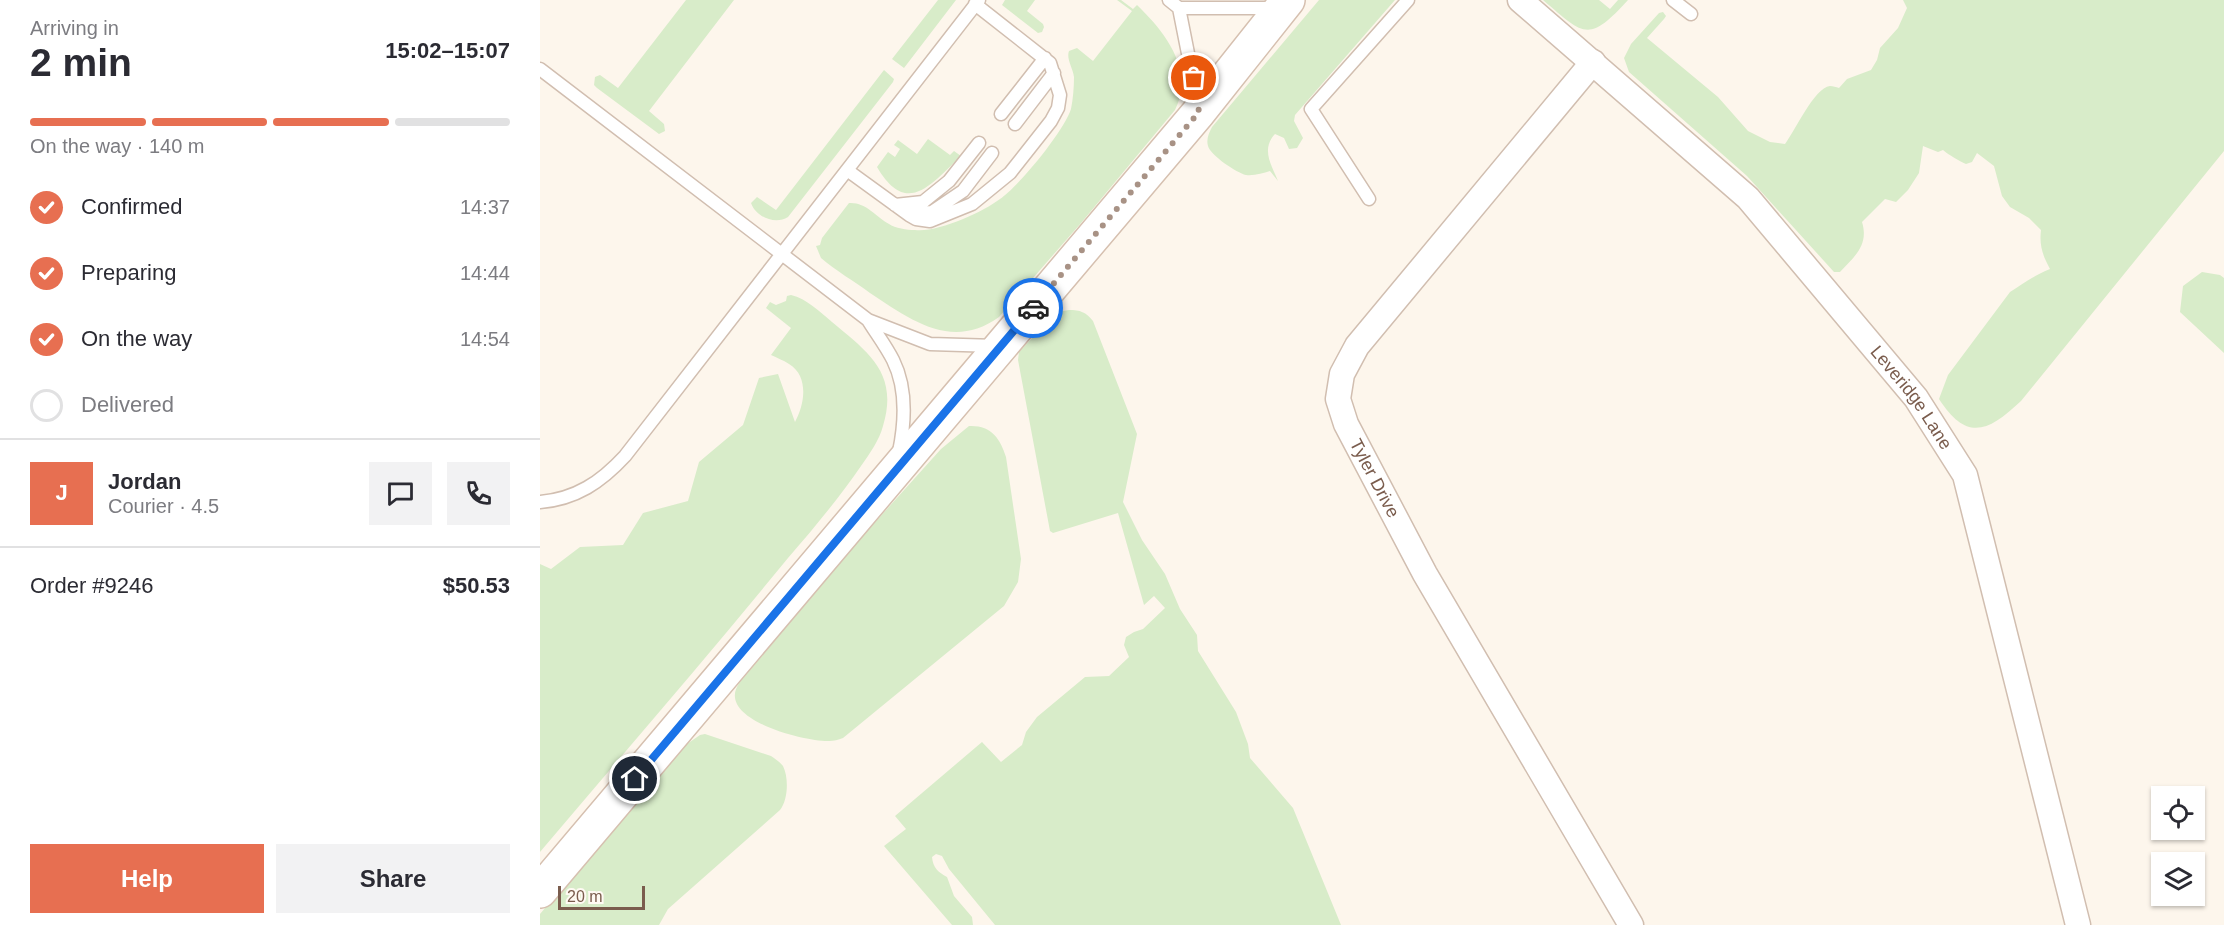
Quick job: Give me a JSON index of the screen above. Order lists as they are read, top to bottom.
{
  "streets": {
    "street": ["Leveridge Lane", "Tyler Drive"]
  },
  "crossings": [
    ["Leveridge Lane", "Tyler Drive"]
  ],
  "scale_bar": "20 m",
  "page": {
    "heading": ["2 min", "Arriving in", "15:02–15:07"],
    "panel": [
      "Jordan",
      "Courier · 4.5",
      "Order #9246",
      "$50.53"
    ],
    "bar": "On the way · 140 m",
    "list": [
      ["Confirmed", "14:37"],
      ["Preparing", "14:44"],
      ["On the way", "14:54"],
      "Delivered"
    ],
    "round": "J",
    "buttons": ["Help", "Share"],
    "scale": "20 m"
  }
}
